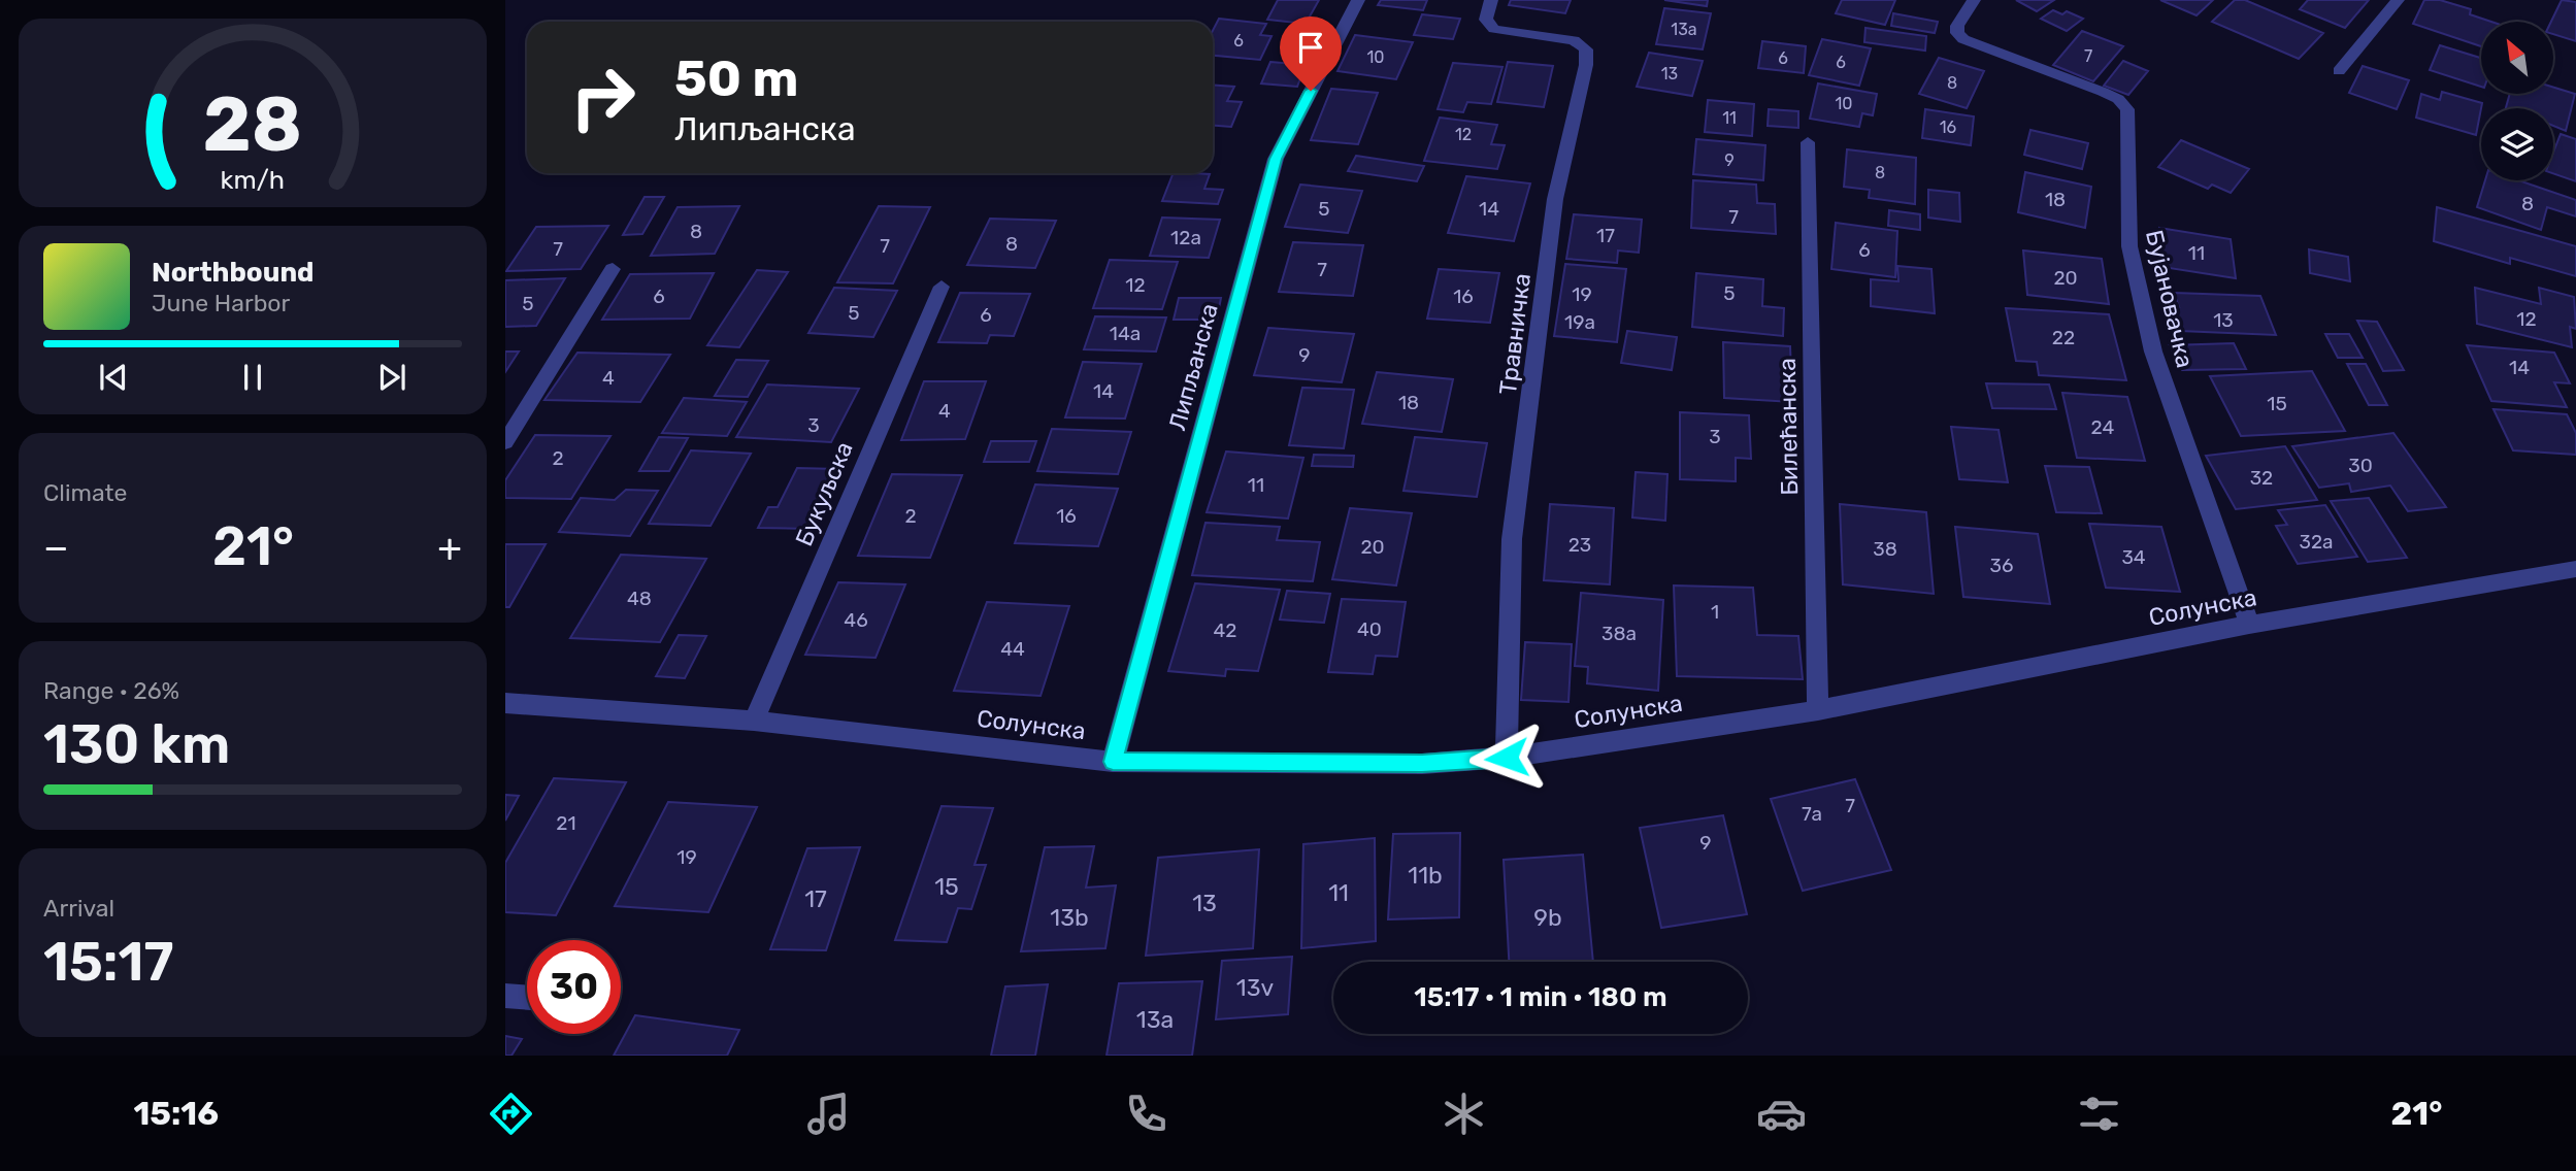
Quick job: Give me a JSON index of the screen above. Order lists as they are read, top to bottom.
{
  "streets": {
    "street": [
      "Бујановачка",
      "Травничка",
      "Липљанска",
      "Билећанска",
      "Букуљска",
      "Солунска"
    ]
  },
  "crossings": [
    ["Бујановачка", "Солунска"],
    ["Травничка", "Солунска"],
    ["Липљанска", "Солунска"],
    ["Билећанска", "Солунска"],
    ["Букуљска", "Солунска"]
  ],
  "house_numbers": [
    "13a",
    "6",
    "7",
    "10",
    "6",
    "6",
    "13",
    "8",
    "10",
    "11",
    "16",
    "12",
    "9",
    "8",
    "18",
    "8",
    "5",
    "14",
    "7",
    "8",
    "17",
    "12a",
    "8",
    "7",
    "7",
    "6",
    "11",
    "7",
    "20",
    "12",
    "5",
    "19",
    "6",
    "16",
    "5",
    "5",
    "6",
    "12",
    "13",
    "19a",
    "14a",
    "22",
    "9",
    "14",
    "4",
    "14",
    "18",
    "15",
    "4",
    "3",
    "24",
    "3",
    "2",
    "30",
    "32",
    "11",
    "2",
    "16",
    "32a",
    "23",
    "20",
    "38",
    "34",
    "36",
    "48",
    "1",
    "46",
    "40",
    "42",
    "38a",
    "44",
    "7",
    "7a",
    "21",
    "9",
    "19",
    "11b",
    "15",
    "11",
    "17",
    "13",
    "13b",
    "9b",
    "13v",
    "13a"
  ],
  "north": "top left",
  "page": {
    "turn": ["50 m", "Липљанска"],
    "song": ["Northbound", "June Harbor"],
    "tile": [
      "Climate",
      ["Range · 26%", "130 km"],
      ["Arrival", "15:17"]
    ],
    "heat": ["−", "21°", "+"],
    "limit": "30",
    "trip": "15:17 · 1 min · 180 m",
    "tabs": ["15:16", "21°"],
    "gauge": ["28", "km/h"]
  }
}
